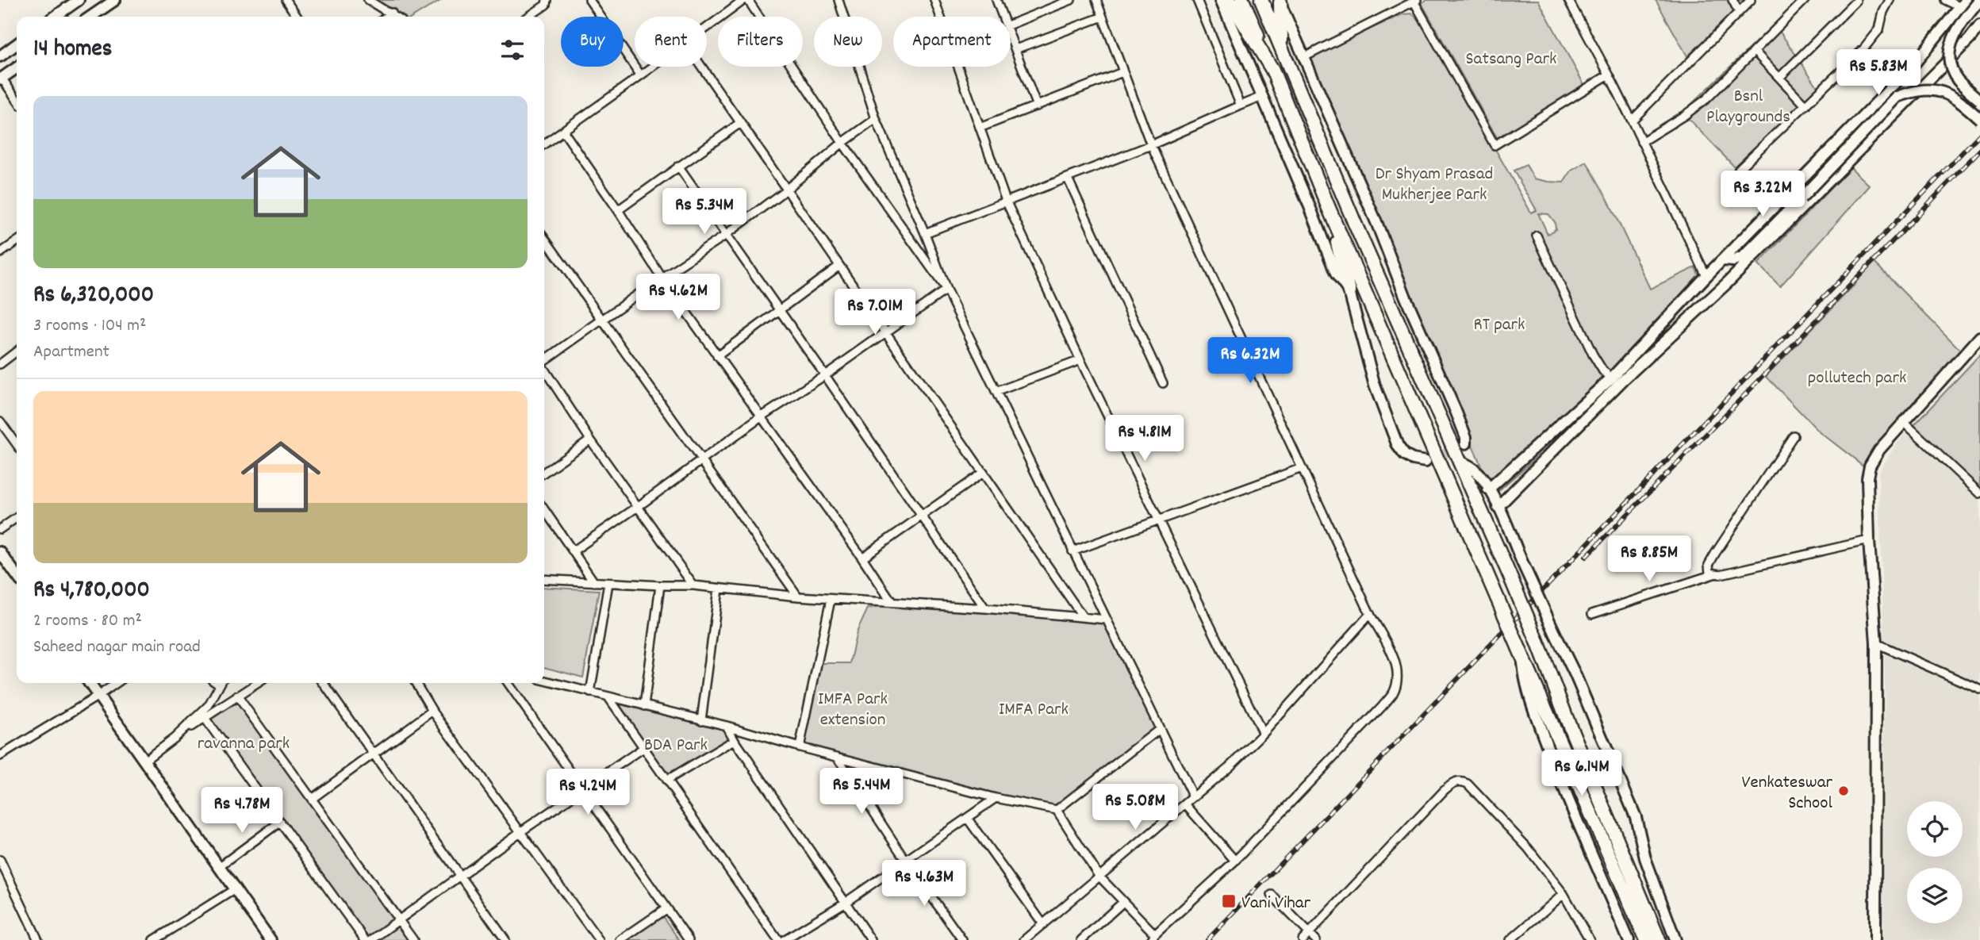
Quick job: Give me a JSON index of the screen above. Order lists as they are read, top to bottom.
{
  "parks": [
    "Satsang Park",
    "Bsnl Playgrounds",
    "Dr Shyam Prasad Mukherjee Park",
    "RT park",
    "pollutech park",
    "IMFA Park extension",
    "IMFA Park",
    "ravanna park",
    "BDA Park"
  ],
  "places": {
    "other": ["Venkateswar School"],
    "transit": ["Vani Vihar"]
  },
  "page": {
    "chip": [
      "Buy",
      "Rent",
      "Filters",
      "New",
      "Apartment"
    ],
    "heading": "14 homes",
    "price": [
      "Rs 5.83M",
      "Rs 3.22M",
      "Rs 5.34M",
      "Rs 4.62M",
      "Rs 7.01M",
      "Rs 6.32M",
      "Rs 4.81M",
      "Rs 8.85M",
      "Rs 6.14M",
      "Rs 5.44M",
      "Rs 4.24M",
      "Rs 5.08M",
      "Rs 4.78M",
      "Rs 4.63M"
    ],
    "list": [
      {
        "name": "Rs 6,320,000",
        "note": "3 rooms · 104 m² · Apartment"
      },
      {
        "name": "Rs 4,780,000",
        "note": "2 rooms · 80 m² · Saheed nagar main road"
      }
    ]
  }
}
